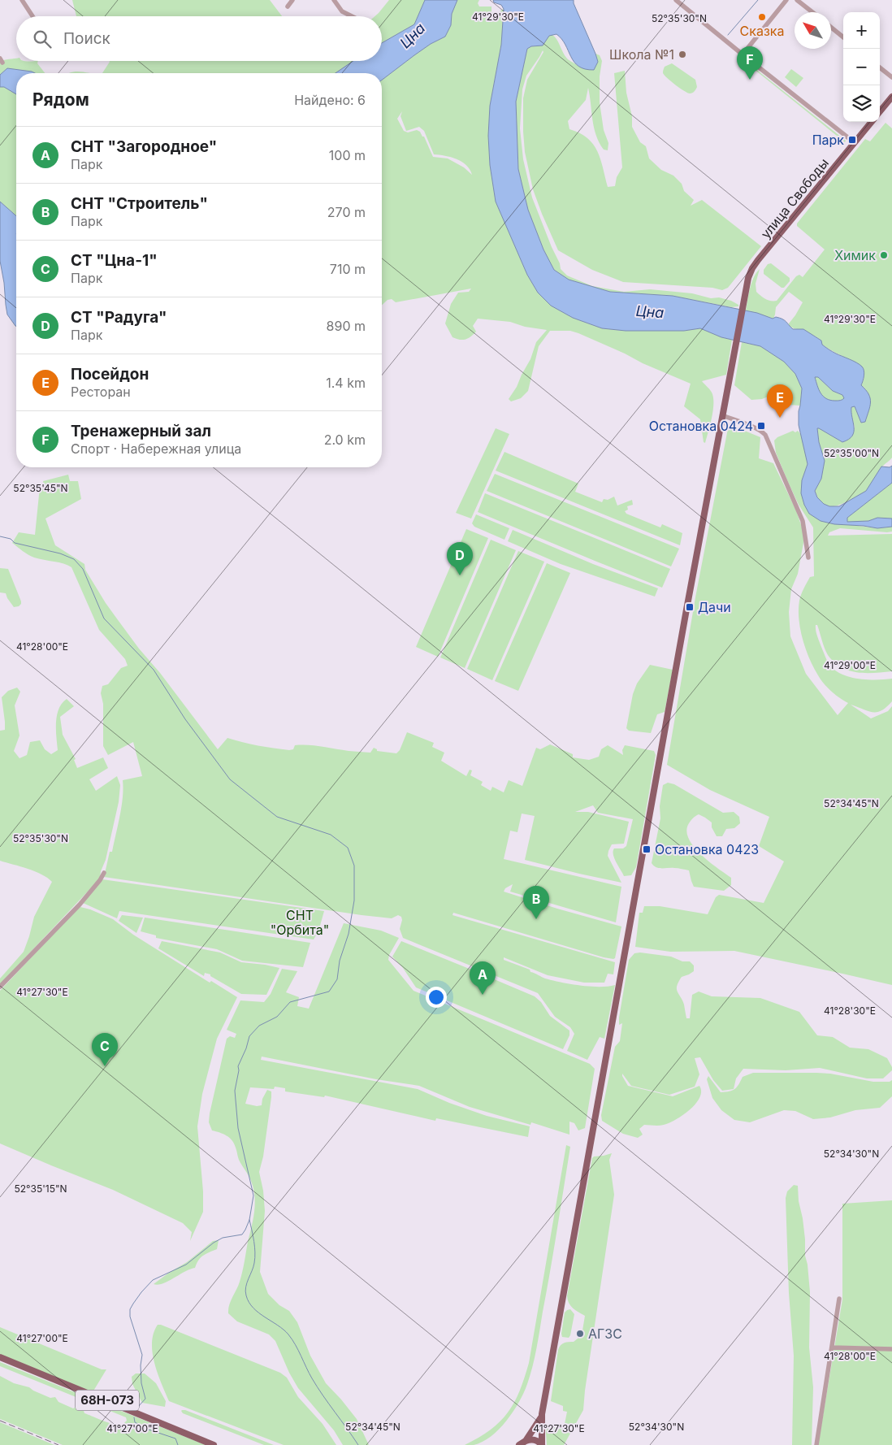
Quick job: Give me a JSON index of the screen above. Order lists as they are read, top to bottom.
{
  "streets": {
    "main road": ["улица Свободы", "68Н-073"]
  },
  "water": ["Цна"],
  "parks": ["CНТ \"Орбита\""],
  "places": {
    "other": [
      "Сказка",
      "Школа №1",
      "Химик",
      "АГЗС"
    ],
    "transit": [
      "Парк",
      "Остановка 0424",
      "Дачи",
      "Остановка 0423"
    ]
  },
  "north": "top left",
  "page": {
    "map_buttons": ["+", "−"],
    "search": "Поиск",
    "pins": [
      "F",
      "E",
      "D",
      "B",
      "A",
      "C"
    ],
    "heading": ["Рядом", "Найдено: 6"],
    "list": [
      {
        "mark": "A",
        "name": "СНТ \"Загородное\"",
        "note": "Парк",
        "value": "100 m"
      },
      {
        "mark": "B",
        "name": "CНТ \"Строитель\"",
        "note": "Парк",
        "value": "270 m"
      },
      {
        "mark": "C",
        "name": "СТ \"Цна-1\"",
        "note": "Парк",
        "value": "710 m"
      },
      {
        "mark": "D",
        "name": "СТ \"Радуга\"",
        "note": "Парк",
        "value": "890 m"
      },
      {
        "mark": "E",
        "name": "Посейдон",
        "note": "Ресторан",
        "value": "1.4 km"
      },
      {
        "mark": "F",
        "name": "Тренажерный зал",
        "note": "Спорт · Набережная улица",
        "value": "2.0 km"
      }
    ]
  },
  "coordinates": [
    "41°29'30\"E",
    "52°35'30\"N",
    "52°35'00\"N",
    "52°35'45\"N",
    "41°28'00\"E",
    "41°29'00\"E",
    "52°34'45\"N",
    "41°27'30\"E",
    "41°28'30\"E",
    "52°34'30\"N",
    "52°35'15\"N",
    "41°27'00\"E"
  ]
}
